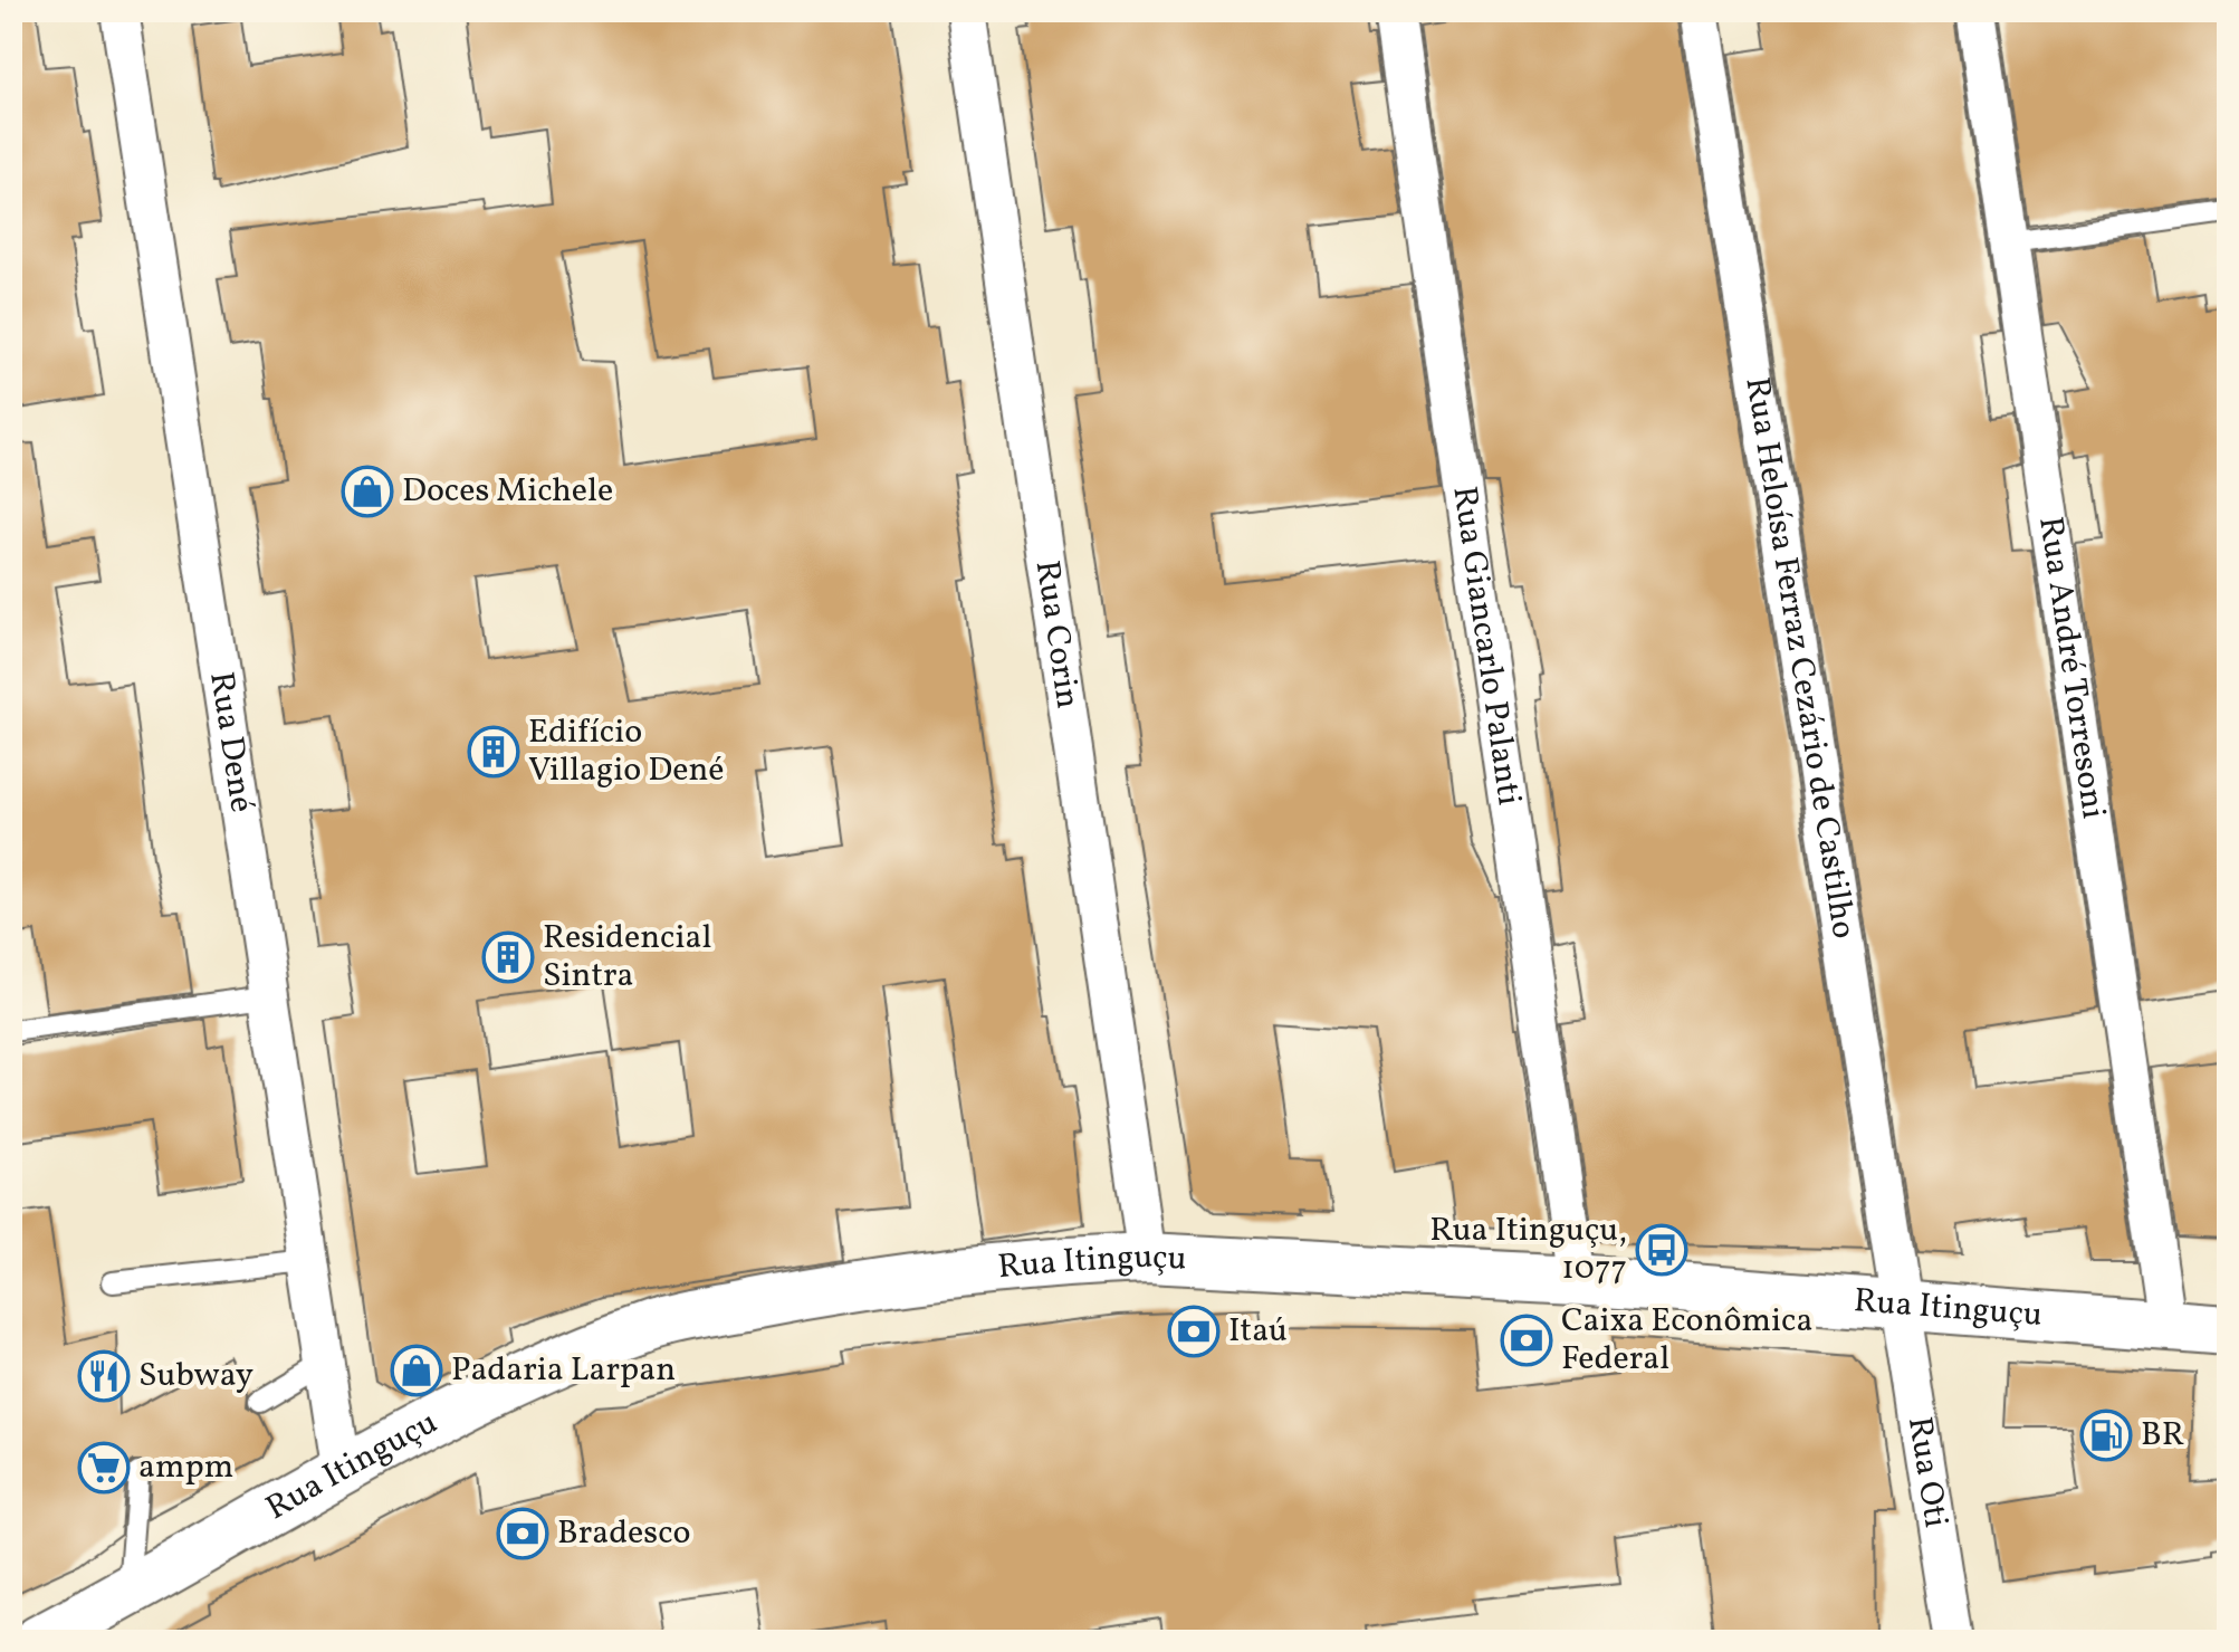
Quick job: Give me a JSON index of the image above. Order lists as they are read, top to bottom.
{
  "streets": {
    "main road": ["Rua Itinguçu"],
    "street": [
      "Rua Corin",
      "Rua Giancarlo Palanti",
      "Rua Heloísa Ferraz Cezário de Castilho",
      "Rua André Torresoni",
      "Rua Dené",
      "Rua Oti"
    ]
  },
  "crossings": [
    ["Rua Corin", "Rua Itinguçu"],
    ["Rua Giancarlo Palanti", "Rua Itinguçu"],
    ["Rua Heloísa Ferraz Cezário de Castilho", "Rua Itinguçu"],
    ["Rua Heloísa Ferraz Cezário de Castilho", "Rua Oti"],
    ["Rua André Torresoni", "Rua Itinguçu"],
    ["Rua Dené", "Rua Itinguçu"],
    ["Rua Itinguçu", "Rua Oti"]
  ],
  "places": {
    "shop": ["Doces Michele", "Padaria Larpan"],
    "building": ["Edifício Villagio Dené", "Residencial Sintra"],
    "bus stop": ["Rua Itinguçu, 1077"],
    "bank": ["Itaú", "Caixa Econômica Federal", "Bradesco"],
    "restaurant": ["Subway"],
    "fuel station": ["BR"],
    "supermarket": ["ampm"]
  }
}
